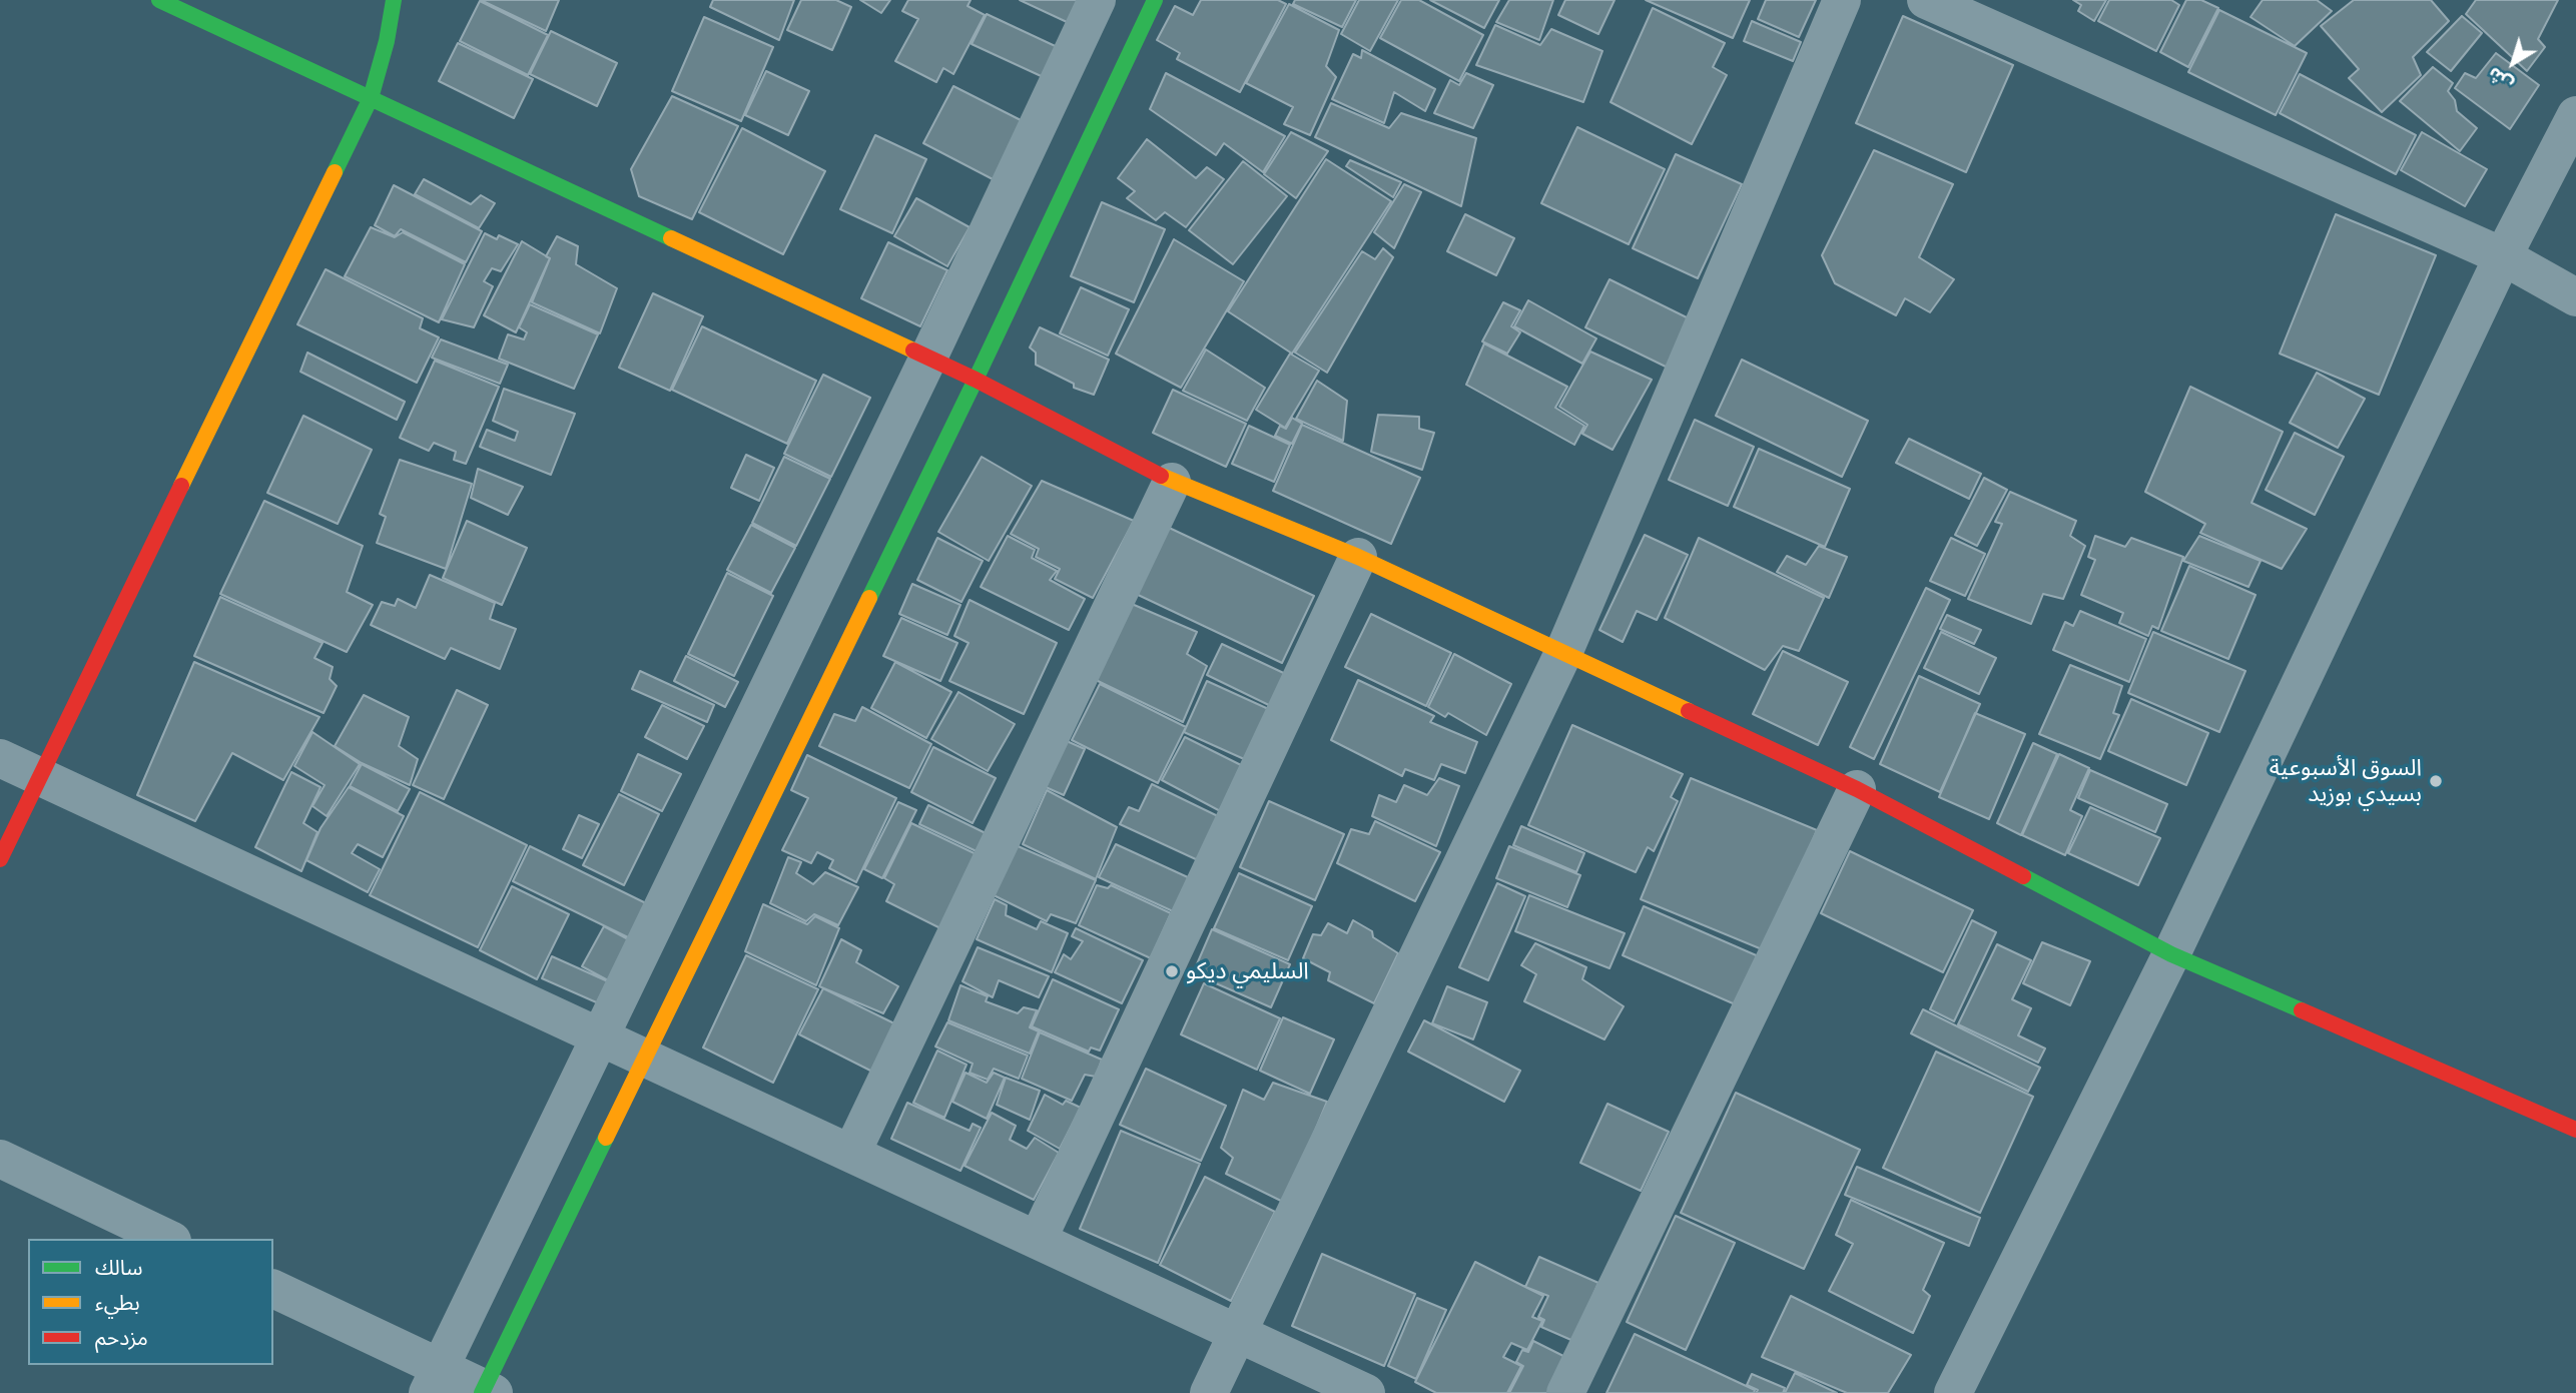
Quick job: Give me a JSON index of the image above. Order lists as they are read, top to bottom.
{
  "places": ["السوق الأسبوعية بسيدي بوزيد", "السليمي ديكو"],
  "legend": ["سالك", "بطيء", "مزدحم"],
  "north": "bottom left"
}
